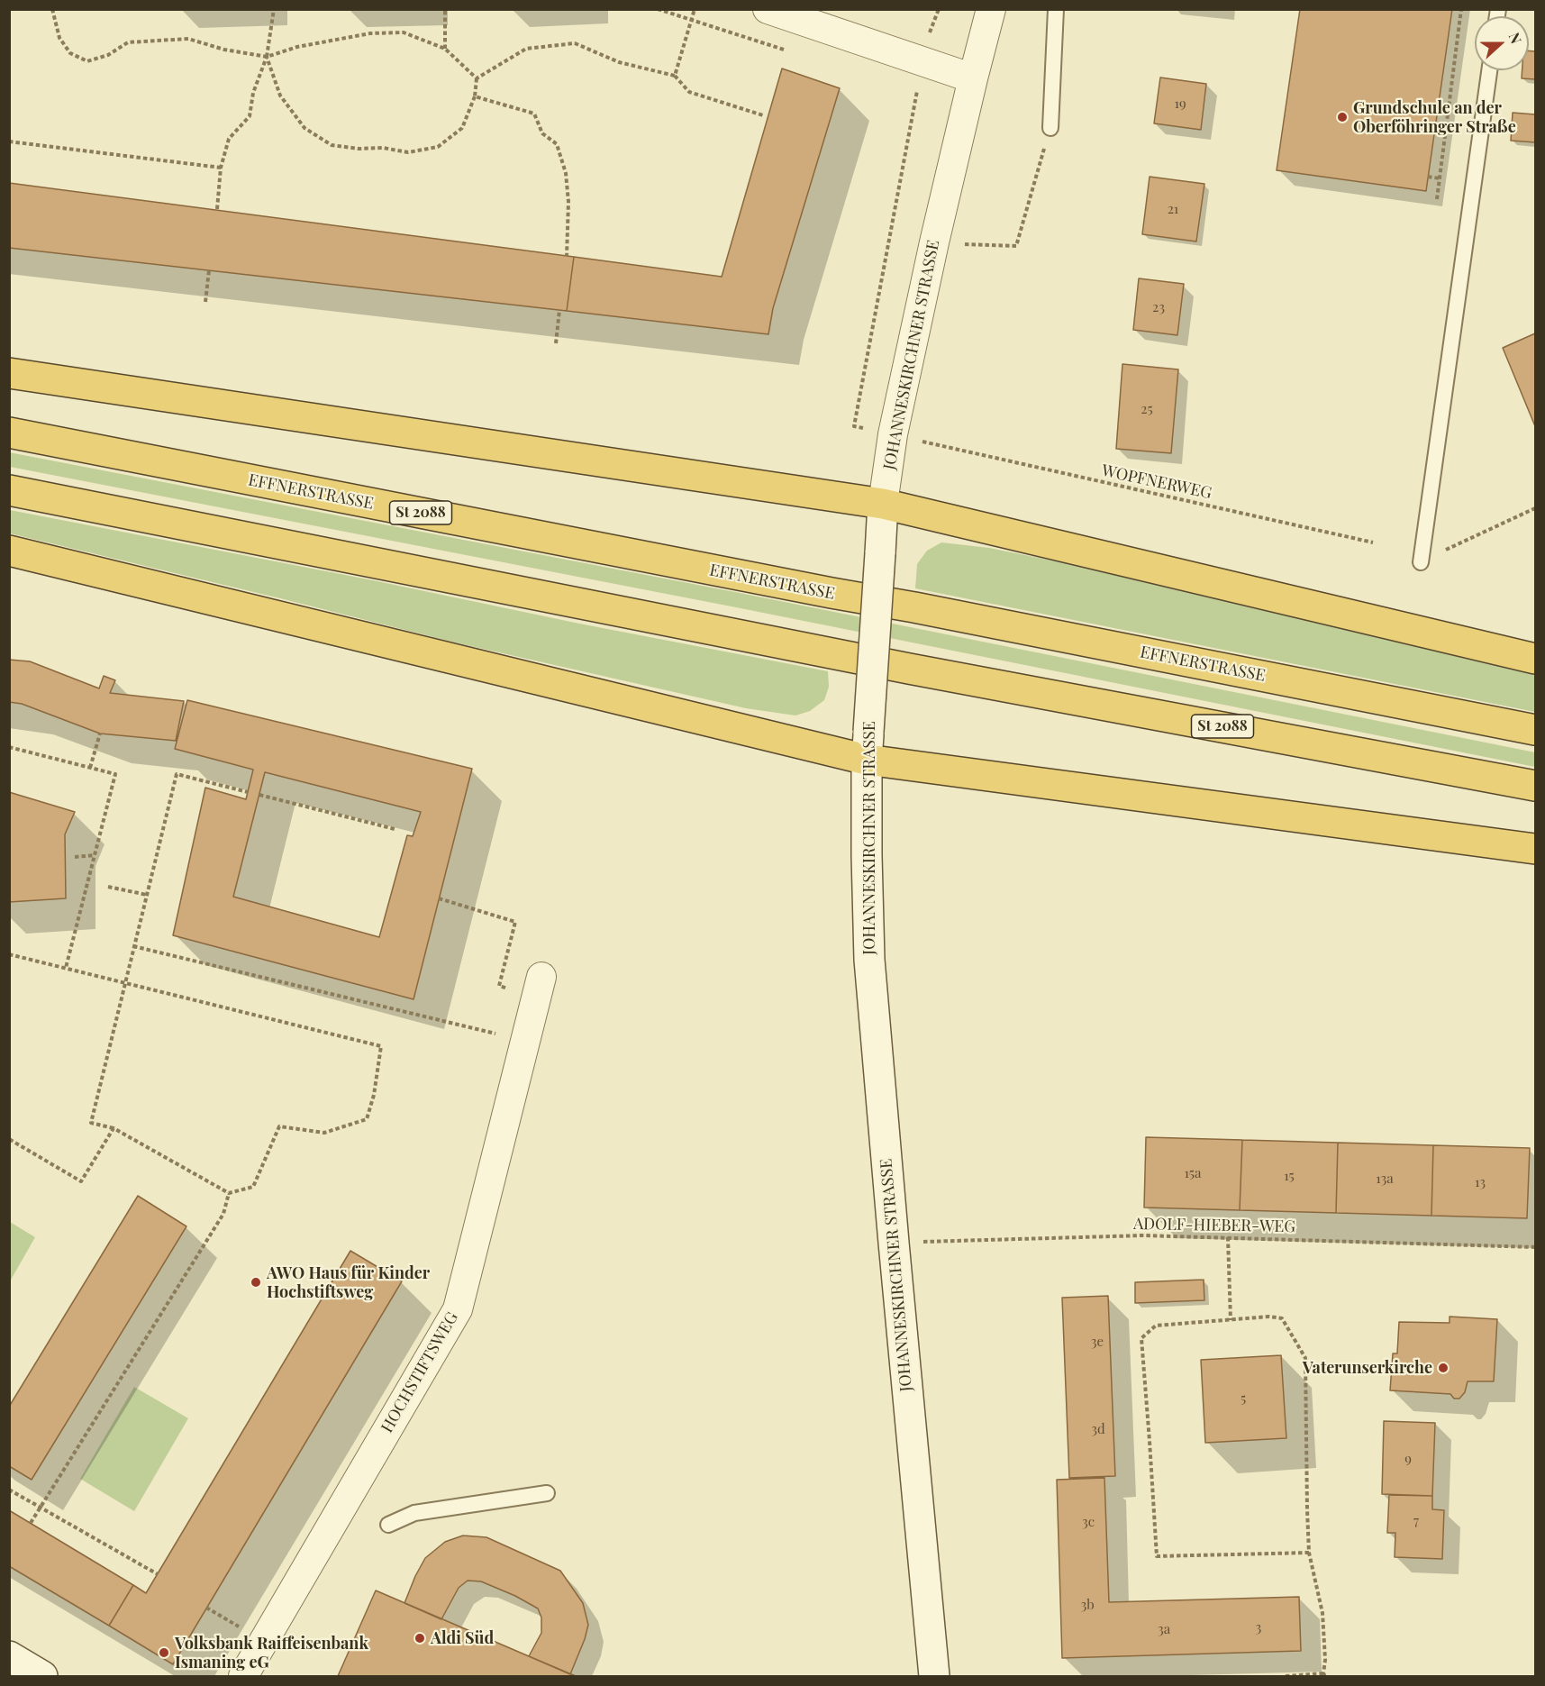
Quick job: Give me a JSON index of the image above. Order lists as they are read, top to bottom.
{
  "streets": {
    "highway": ["EFFNERSTRASSE", "St 2088"],
    "main road": ["JOHANNESKIRCHNER STRASSE"],
    "street": ["HOCHSTIFTSWEG"],
    "path": ["WOPFNERWEG", "ADOLF-HIEBER-WEG"]
  },
  "crossings": [
    ["JOHANNESKIRCHNER STRASSE", "ADOLF-HIEBER-WEG"]
  ],
  "places": [
    "Grundschule an der Oberföhringer Straße",
    "AWO Haus für Kinder Hochstiftsweg",
    "Vaterunserkirche",
    "Aldi Süd",
    "Volksbank Raiffeisenbank Ismaning eG"
  ],
  "house_numbers": [
    "19",
    "21",
    "23",
    "25",
    "15a",
    "15",
    "13a",
    "13",
    "3e",
    "5",
    "3d",
    "9",
    "7",
    "3c",
    "3b",
    "3",
    "3a"
  ],
  "north": "right"
}
